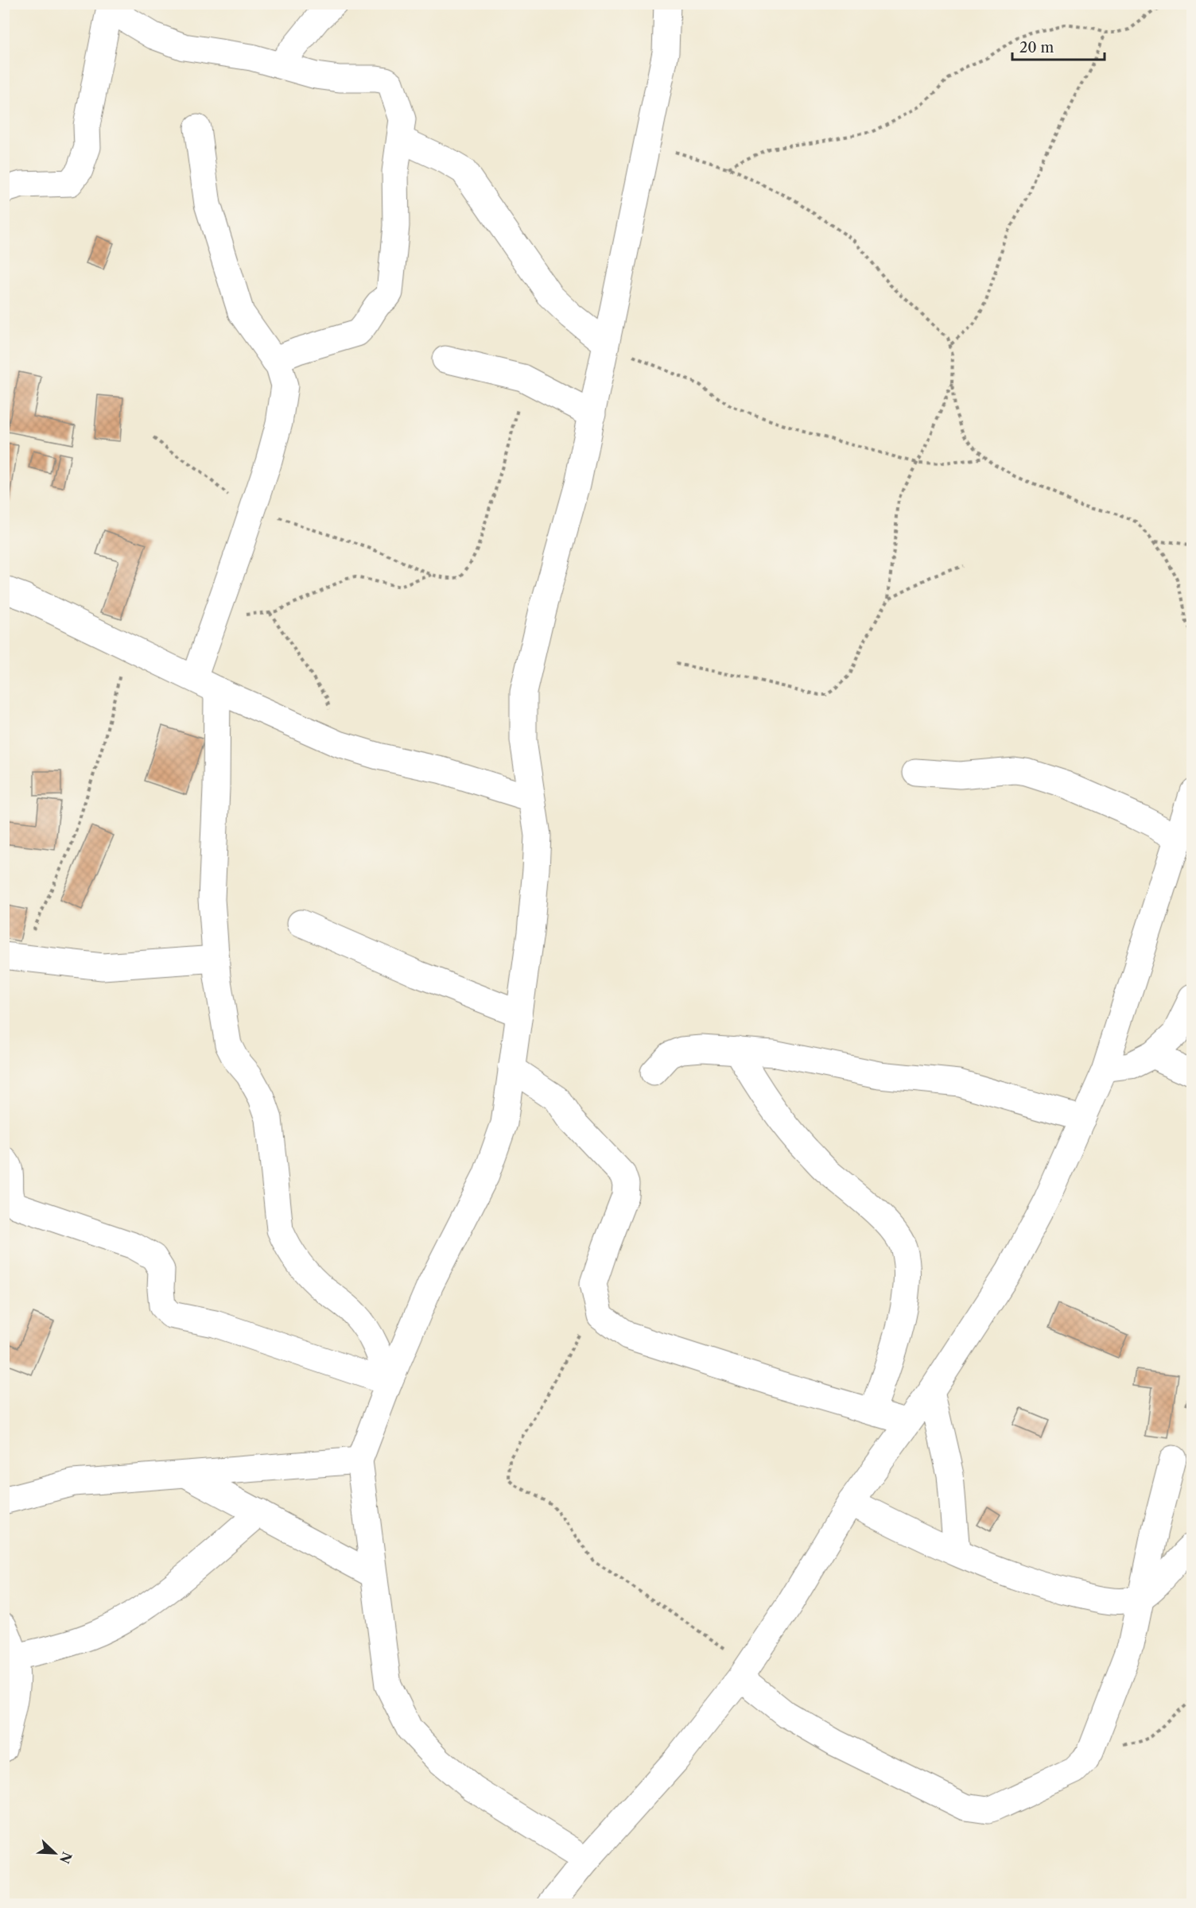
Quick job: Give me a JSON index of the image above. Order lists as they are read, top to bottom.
{
  "scale_bar": "20 m",
  "north": "bottom right"
}
